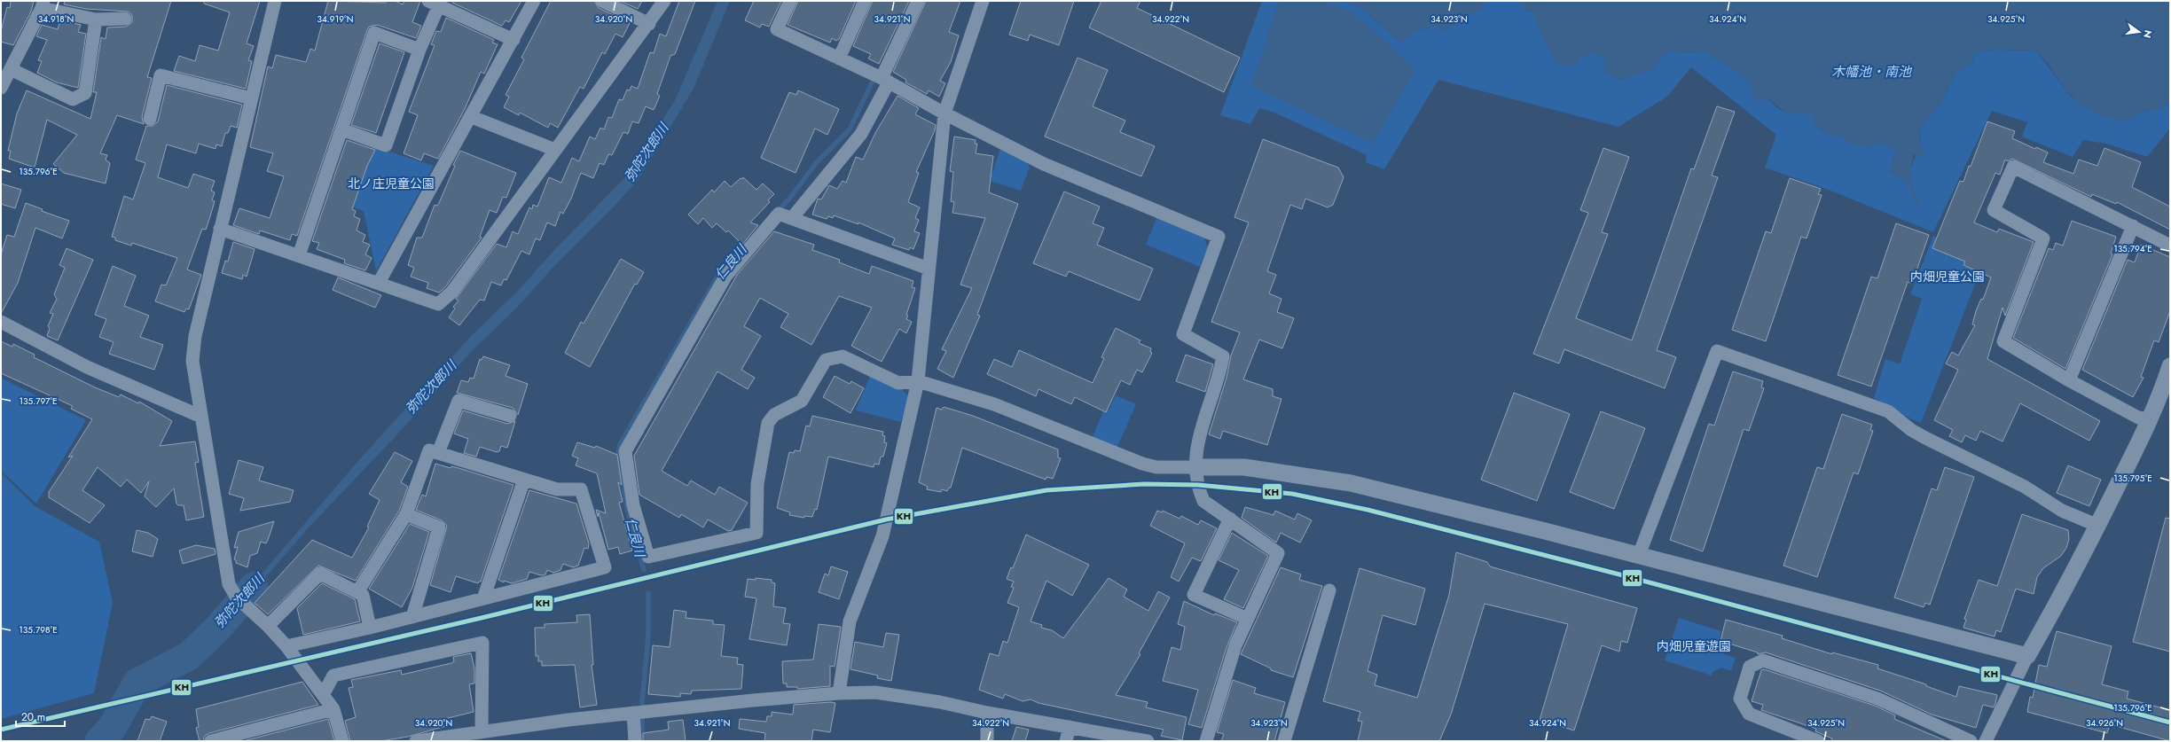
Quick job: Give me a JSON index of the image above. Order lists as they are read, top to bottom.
{
  "water": ["木幡池・南池", "弥陀次郎川", "仁良川"],
  "parks": ["北ノ庄児童公園", "内畑児童公園", "内畑児童遊園"],
  "lines": ["transit line KH"],
  "scale_bar": "20 m",
  "north": "right",
  "coordinates": [
    "34.918°N",
    "34.919°N",
    "34.920°N",
    "34.921°N",
    "34.922°N",
    "34.923°N",
    "34.924°N",
    "34.925°N",
    "135.796°E",
    "135.794°E",
    "135.797°E",
    "135.795°E",
    "135.798°E",
    "34.926°N"
  ]
}
